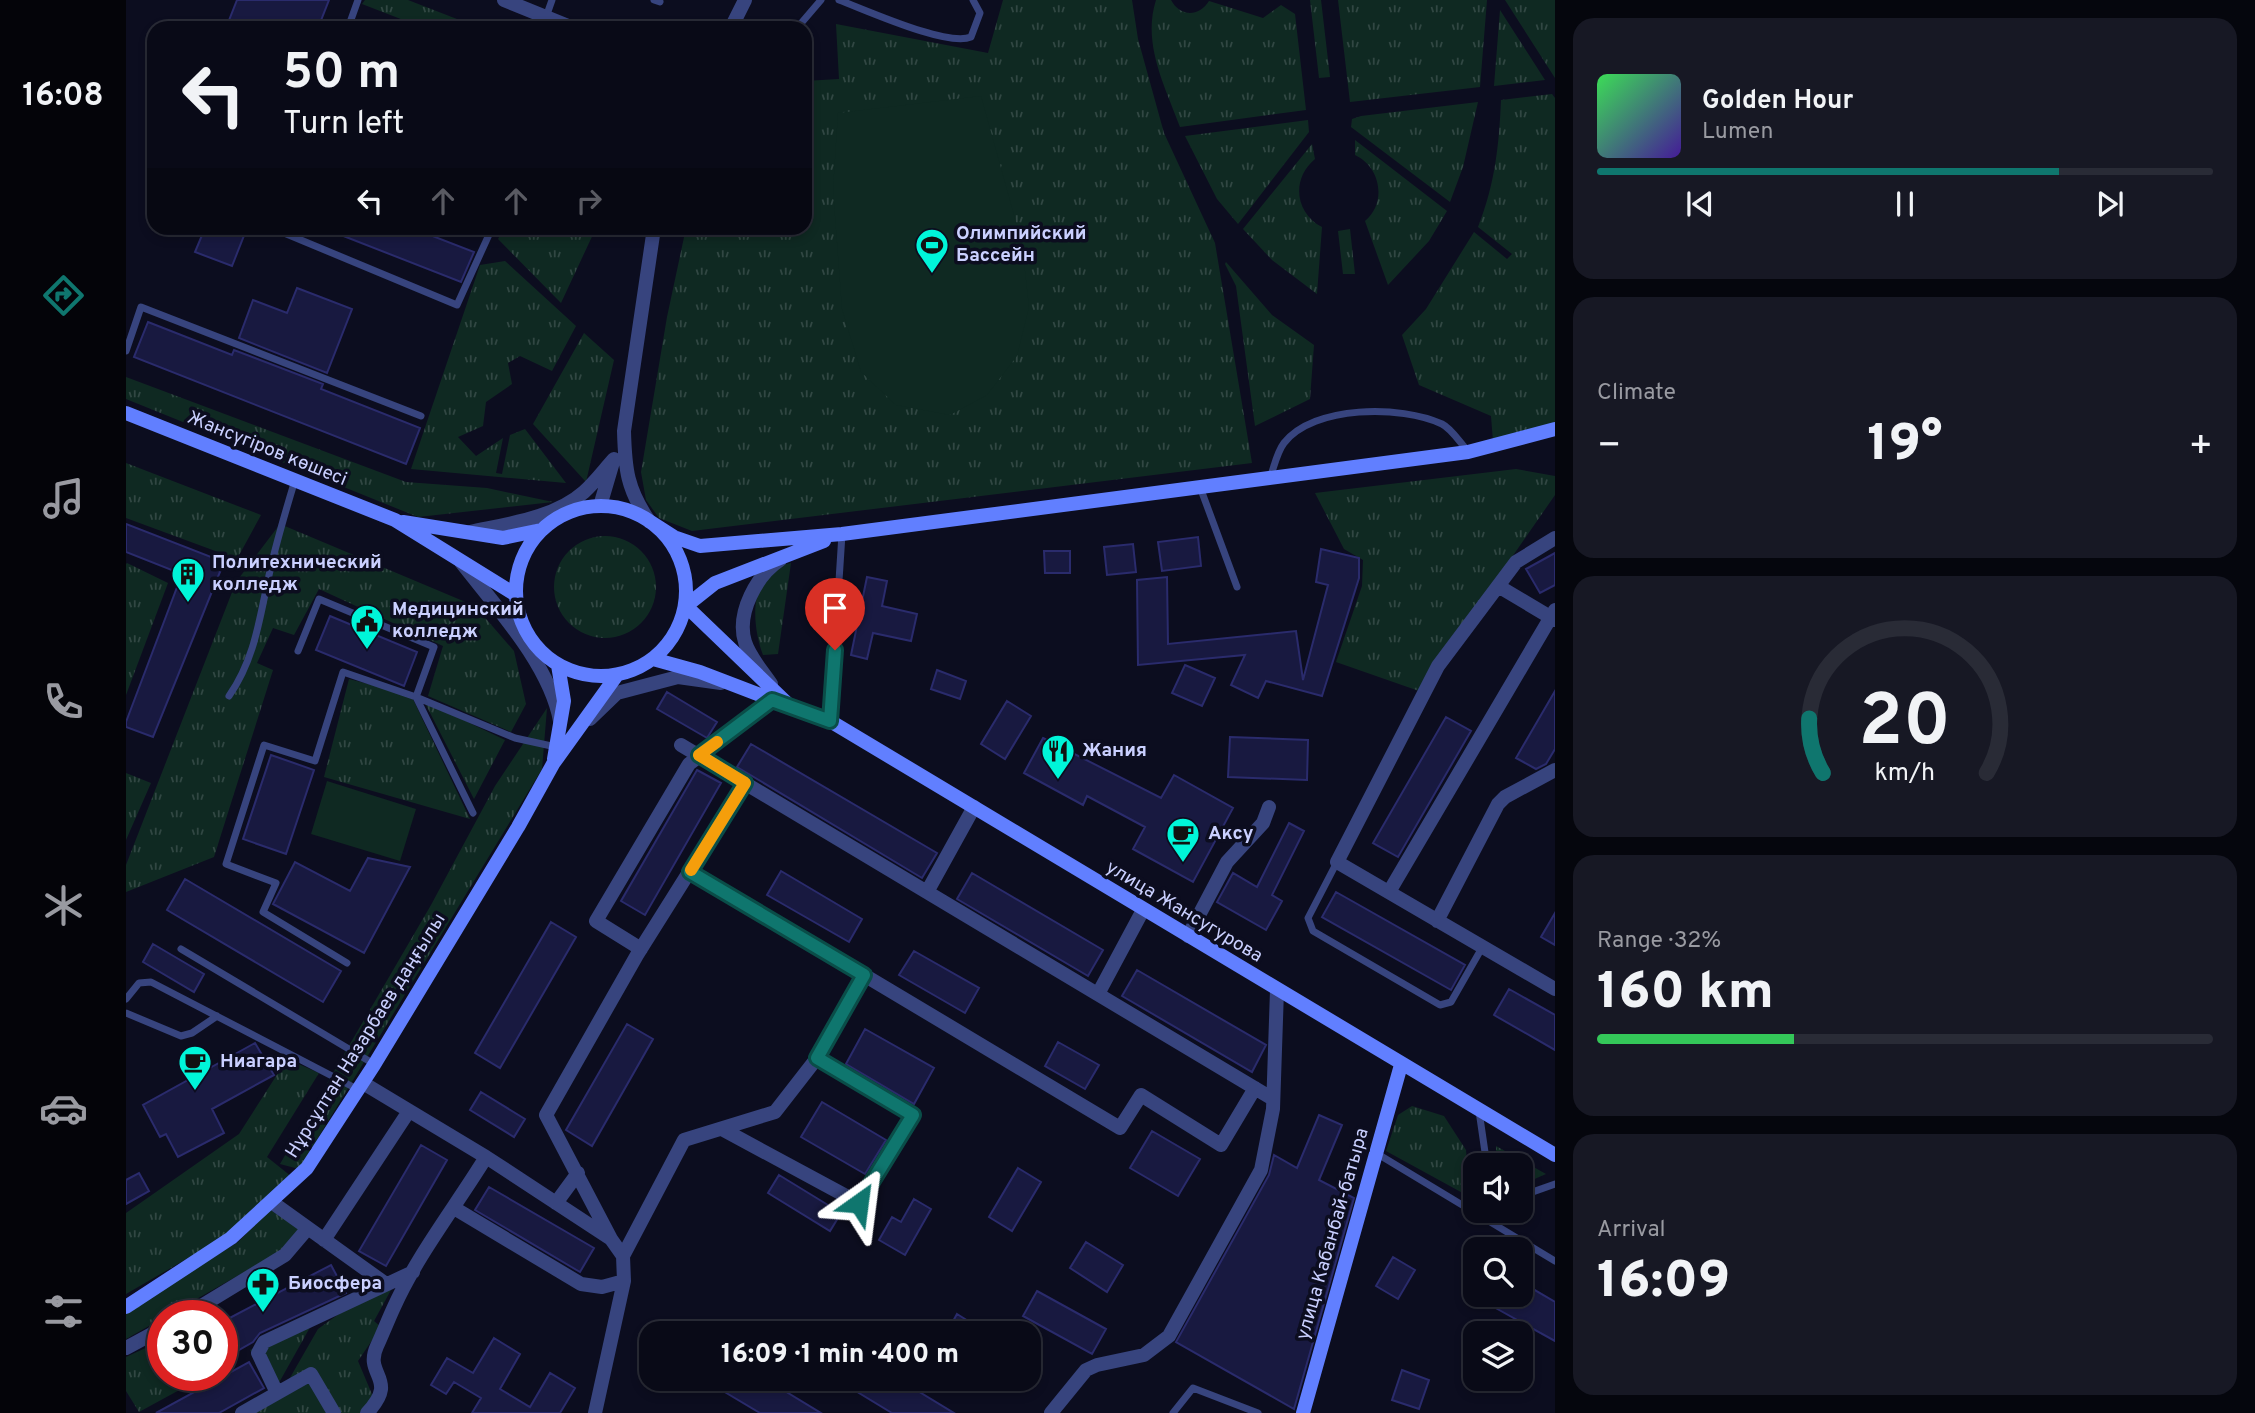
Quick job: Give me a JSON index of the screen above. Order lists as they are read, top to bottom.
{
  "streets": {
    "main road": [
      "Жансүгіров көшесі",
      "улица Жансугурова",
      "Нұрсұлтан Назарбаев даңғылы",
      "улица Кабанбай-батыра"
    ]
  },
  "crossings": [
    ["улица Жансугурова", "улица Кабанбай-батыра"]
  ],
  "places": {
    "sports": ["Олимпийский Бассейн"],
    "building": ["Политехнический колледж"],
    "public building": ["Медицинский колледж"],
    "restaurant": ["Жания"],
    "cafe": ["Аксу", "Ниагара"],
    "pharmacy": ["Биосфера"]
  },
  "page": {
    "tabs": "16:08",
    "turn": ["50 m", "Turn left"],
    "song": ["Golden Hour", "Lumen"],
    "tile": [
      "Climate",
      ["Range · 32%", "160 km"],
      ["Arrival", "16:09"]
    ],
    "heat": ["−", "19°", "+"],
    "limit": "30",
    "trip": "16:09 · 1 min · 400 m",
    "gauge": ["20", "km/h"]
  }
}
